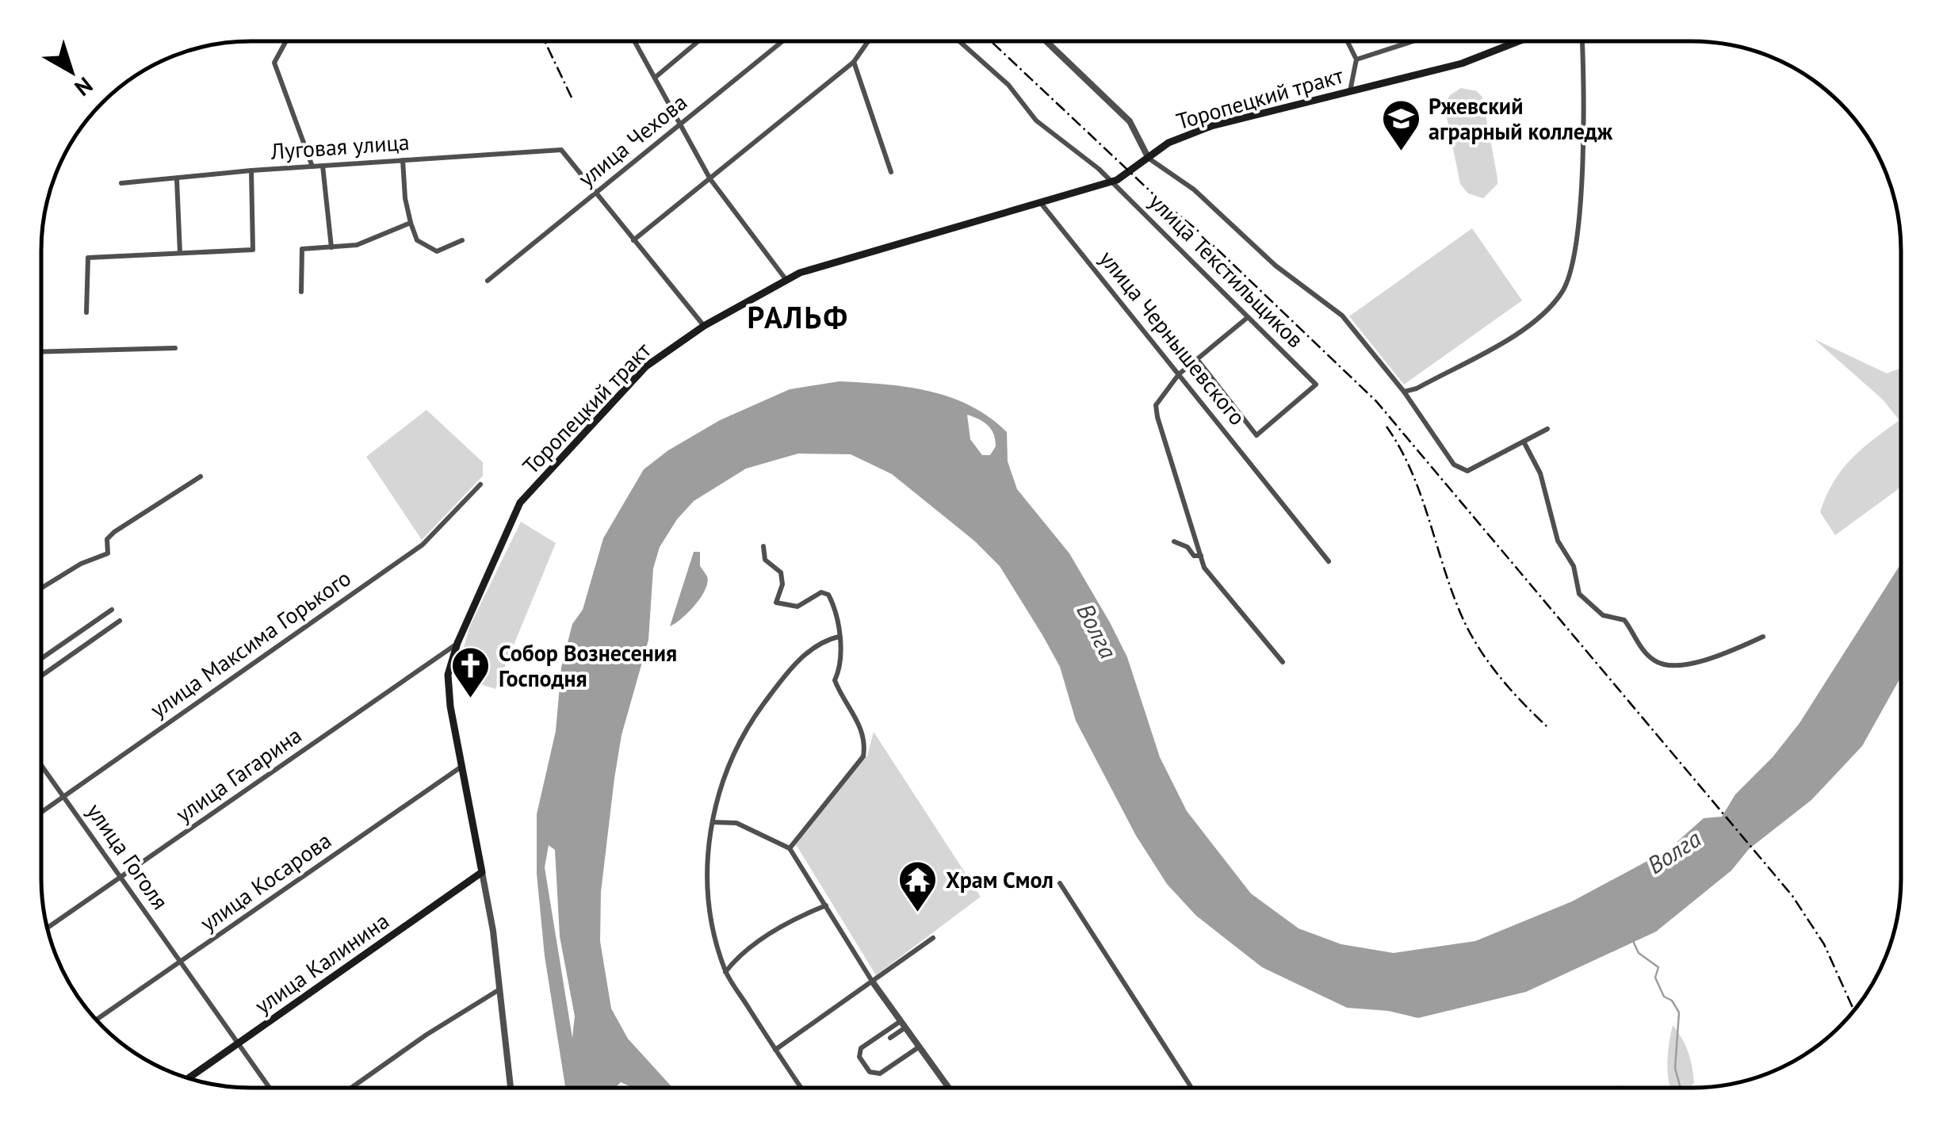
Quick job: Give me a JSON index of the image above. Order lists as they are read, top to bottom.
{
  "streets": {
    "main road": ["Торопецкий тракт", "улица Калинина"],
    "street": [
      "улица Чехова",
      "Луговая улица",
      "улица Текстильщиков",
      "улица Чернышевского",
      "улица Максима Горького",
      "улица Гагарина",
      "улица Гоголя",
      "улица Косарова"
    ]
  },
  "crossings": [
    ["Торопецкий тракт", "улица Текстильщиков"],
    ["Торопецкий тракт", "улица Чернышевского"],
    ["Торопецкий тракт", "улица Гагарина"],
    ["Торопецкий тракт", "улица Косарова"],
    ["Торопецкий тракт", "улица Калинина"],
    ["улица Чехова", "Луговая улица"],
    ["улица Максима Горького", "улица Гоголя"],
    ["улица Гагарина", "улица Гоголя"],
    ["улица Гоголя", "улица Косарова"],
    ["улица Гоголя", "улица Калинина"]
  ],
  "districts": ["РАЛЬФ"],
  "water": ["Волга"],
  "places": {
    "school or university": ["Ржевский аграрный колледж"],
    "church": ["Собор Вознесения Господня"],
    "temple": ["Храм Смол"]
  },
  "north": "bottom right"
}
